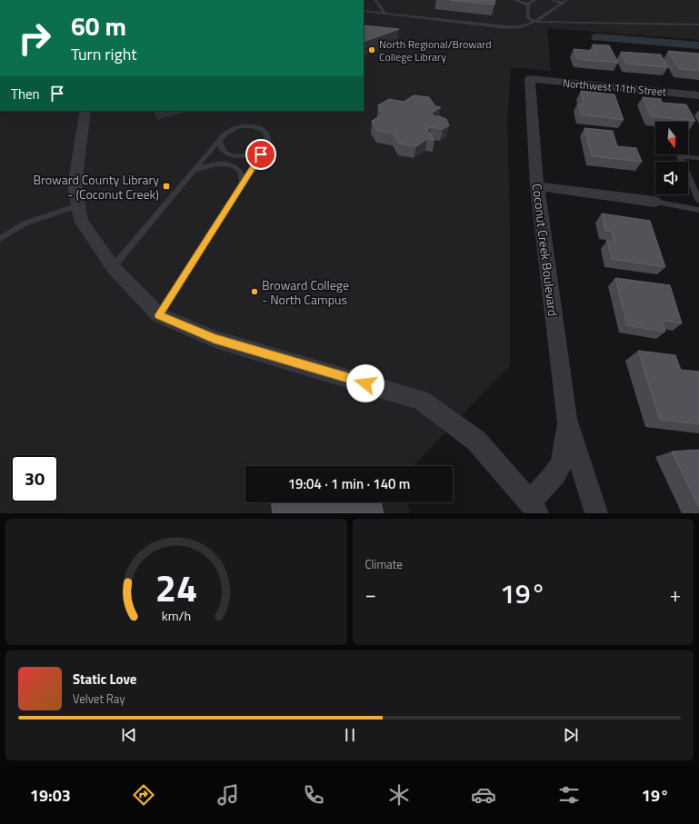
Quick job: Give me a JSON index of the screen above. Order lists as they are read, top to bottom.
{
  "streets": {
    "street": ["Northwest 11th Street", "Coconut Creek Boulevard"]
  },
  "crossings": [
    ["Northwest 11th Street", "Coconut Creek Boulevard"]
  ],
  "places": {
    "other": ["North Regional/Broward College Library", "Broward College - North Campus"],
    "transit": ["Broward County Library - (Coconut Creek)"]
  },
  "north": "bottom",
  "page": {
    "turn": ["60 m", "Turn right"],
    "then": "Then",
    "limit": "30",
    "trip": "19:04 · 1 min · 140 m",
    "tile": "Climate",
    "heat": ["−", "19°", "+"],
    "song": ["Static Love", "Velvet Ray"],
    "tabs": ["19:03", "19°"],
    "gauge": ["24", "km/h"]
  }
}
